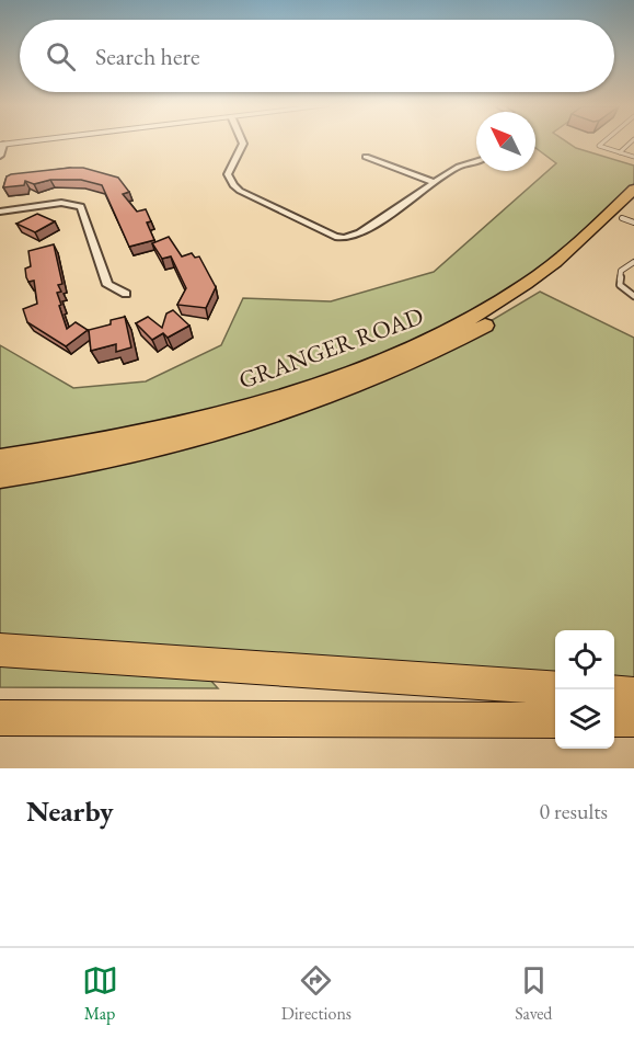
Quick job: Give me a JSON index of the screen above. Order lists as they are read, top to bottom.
{
  "streets": {
    "main road": ["GRANGER ROAD"]
  },
  "north": "top left",
  "page": {
    "search": "Search here",
    "heading": ["Nearby", "0 results"],
    "nav": ["Map", "Directions", "Saved"]
  }
}
